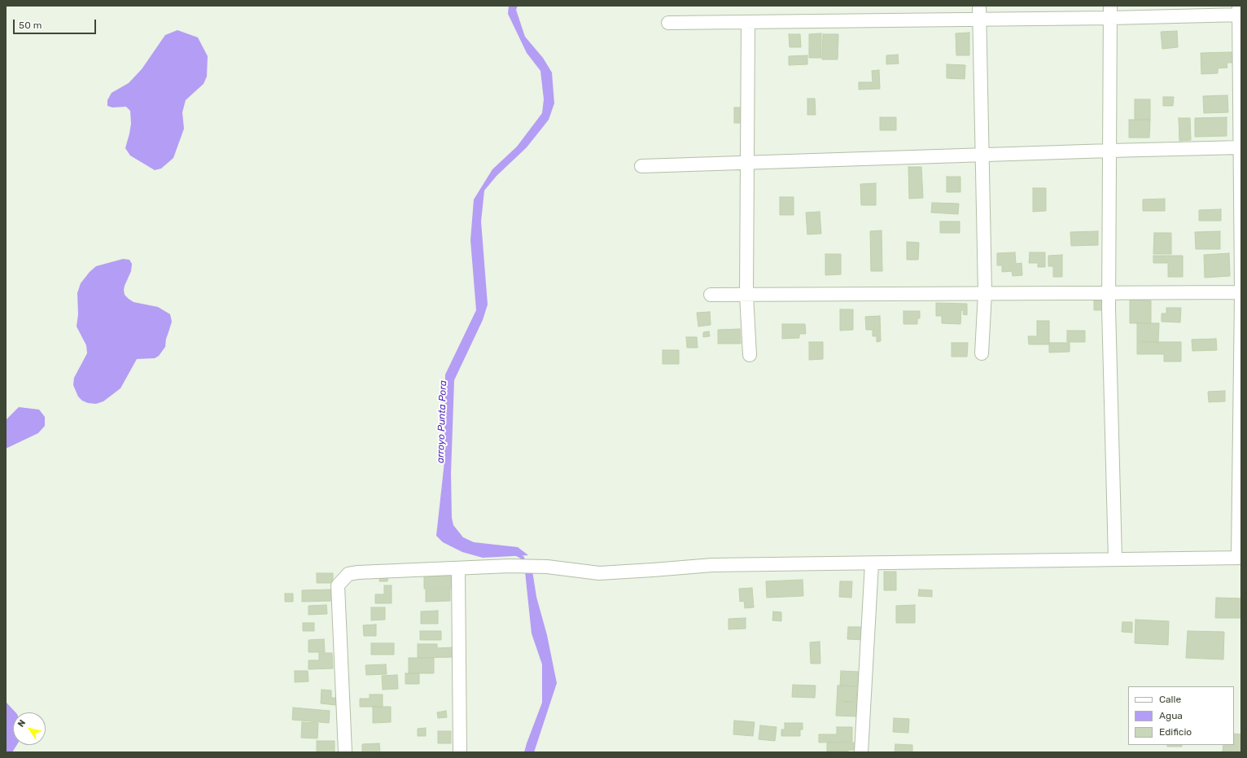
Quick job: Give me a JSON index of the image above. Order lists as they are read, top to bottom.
{
  "water": ["arroyo Punta Pora"],
  "legend": ["Calle", "Agua", "Edificio"],
  "scale_bar": "50 m",
  "north": "top left"
}
